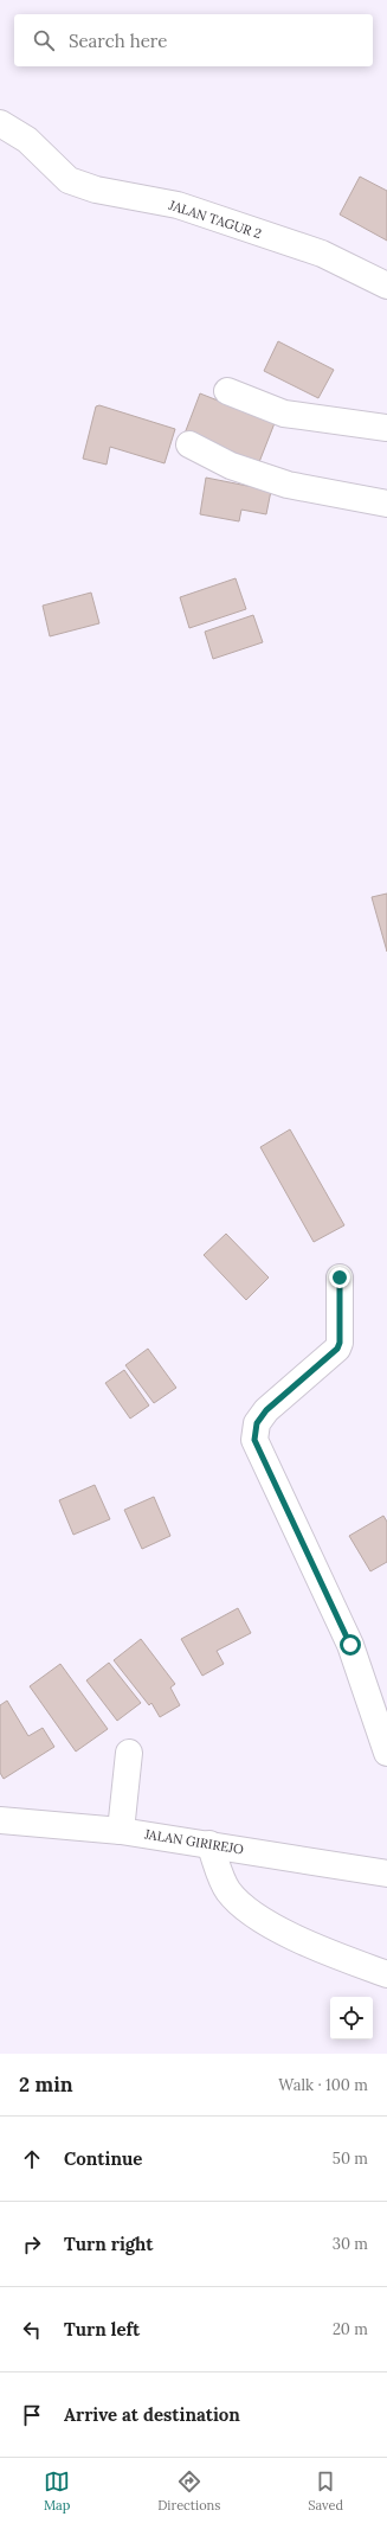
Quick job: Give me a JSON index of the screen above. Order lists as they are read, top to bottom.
{
  "streets": {
    "street": ["JALAN TAGUR 2", "JALAN GIRIREJO"]
  },
  "page": {
    "search": "Search here",
    "heading": ["2 min", "Walk · 100 m"],
    "list": [
      ["Continue", "50 m"],
      ["Turn right", "30 m"],
      ["Turn left", "20 m"],
      "Arrive at destination"
    ],
    "nav": ["Map", "Directions", "Saved"]
  }
}
